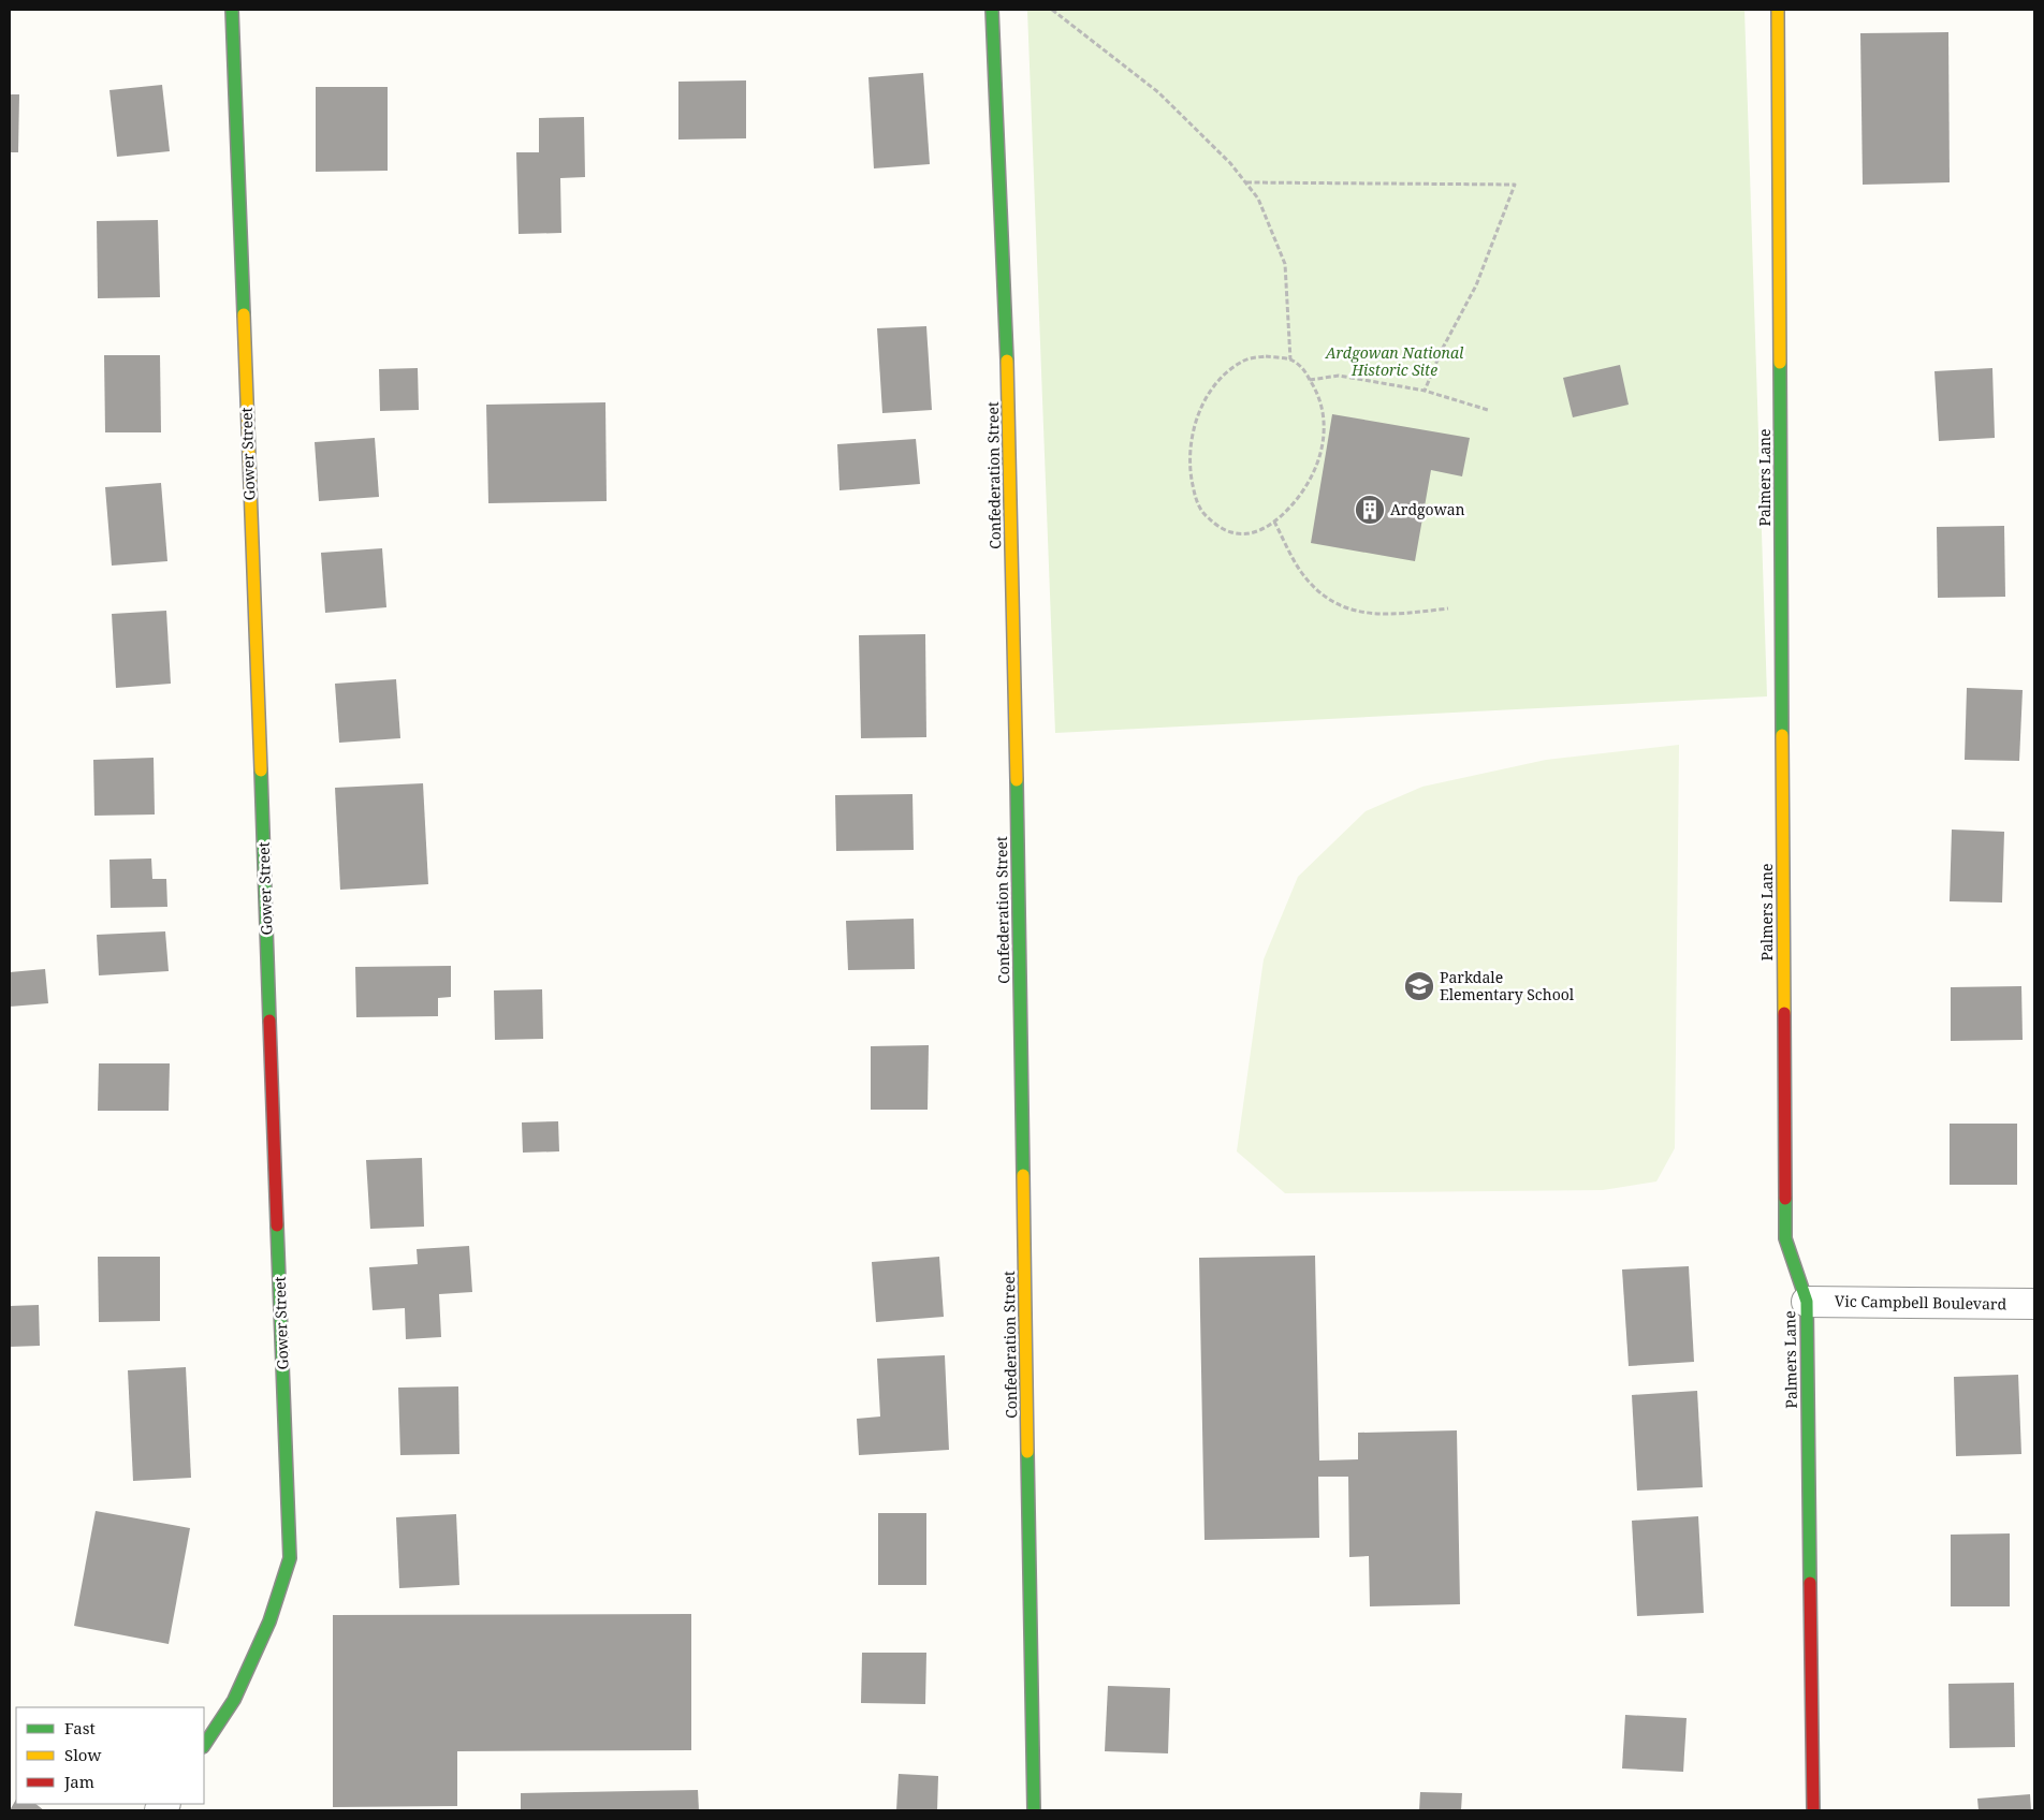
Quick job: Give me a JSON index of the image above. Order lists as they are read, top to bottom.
{
  "streets": {
    "street": [
      "Gower Street",
      "Confederation Street",
      "Palmers Lane",
      "Vic Campbell Boulevard"
    ]
  },
  "crossings": [
    ["Palmers Lane", "Vic Campbell Boulevard"]
  ],
  "parks": ["Ardgowan National Historic Site"],
  "places": {
    "building": ["Ardgowan"],
    "school or university": ["Parkdale Elementary School"]
  },
  "legend": ["Fast", "Slow", "Jam"]
}
